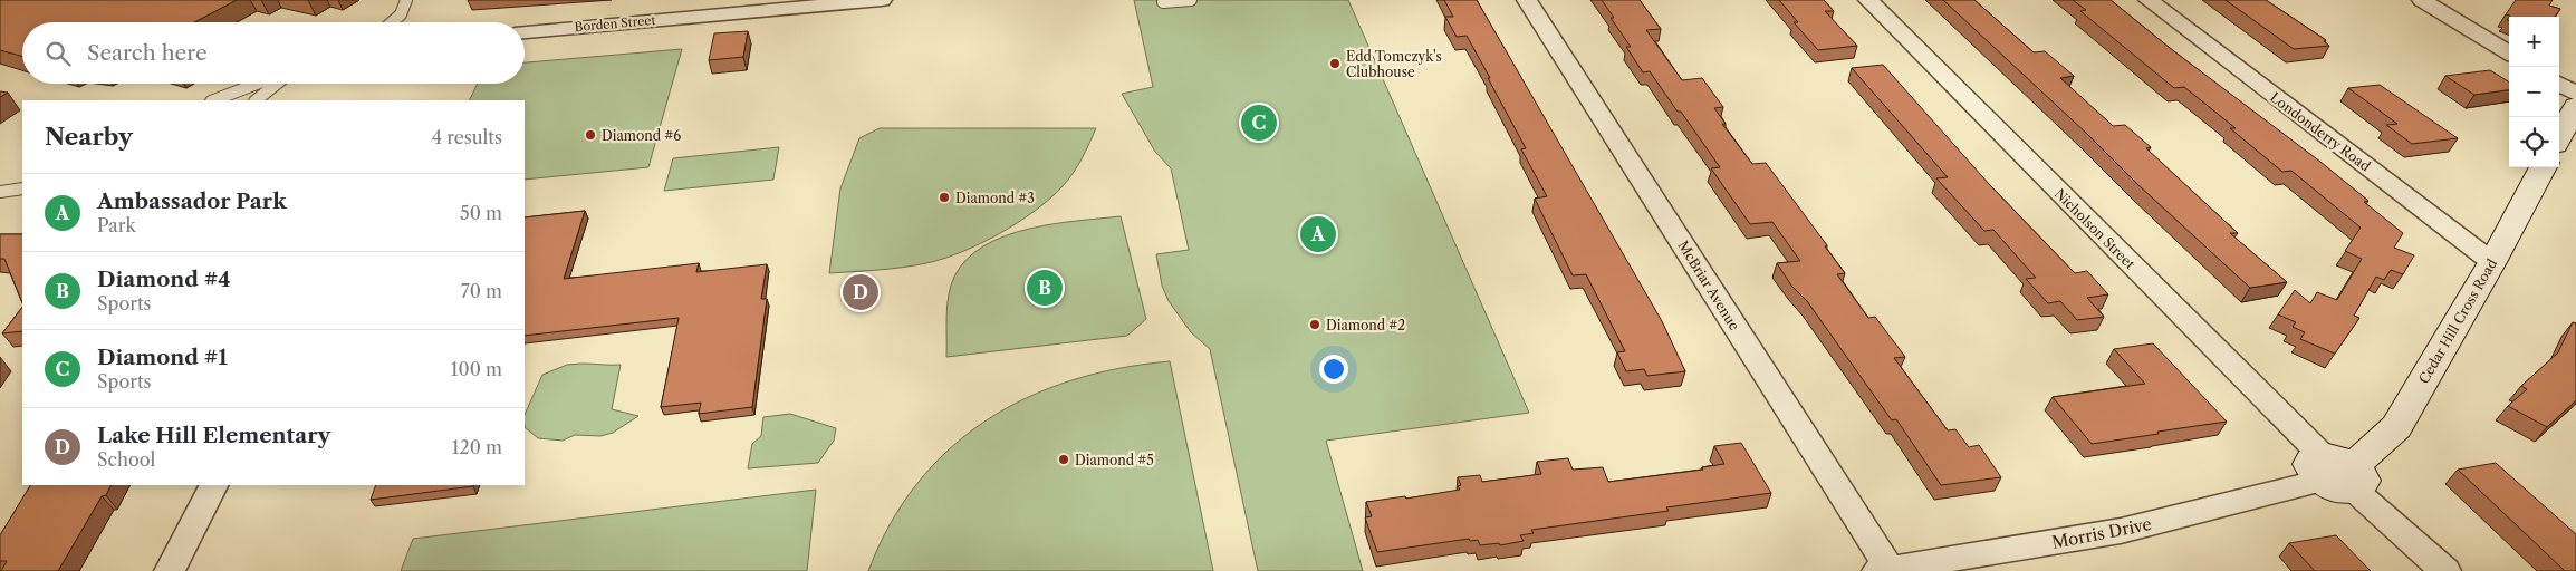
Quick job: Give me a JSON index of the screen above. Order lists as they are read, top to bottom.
{
  "streets": {
    "street": [
      "Borden Street",
      "Londonderry Road",
      "Nicholson Street",
      "McBriar Avenue",
      "Cedar Hill Cross Road",
      "Morris Drive"
    ]
  },
  "crossings": [
    ["Londonderry Road", "Cedar Hill Cross Road"],
    ["Nicholson Street", "Cedar Hill Cross Road"],
    ["Nicholson Street", "Morris Drive"],
    ["McBriar Avenue", "Morris Drive"],
    ["Cedar Hill Cross Road", "Morris Drive"]
  ],
  "places": [
    "Edd Tomczyk's Clubhouse",
    "Diamond #6",
    "Diamond #3",
    "Diamond #2",
    "Diamond #5"
  ],
  "page": {
    "map_buttons": ["+", "−"],
    "search": "Search here",
    "heading": ["Nearby", "4 results"],
    "pins": [
      "C",
      "A",
      "B",
      "D"
    ],
    "list": [
      {
        "mark": "A",
        "name": "Ambassador Park",
        "note": "Park",
        "value": "50 m"
      },
      {
        "mark": "B",
        "name": "Diamond #4",
        "note": "Sports",
        "value": "70 m"
      },
      {
        "mark": "C",
        "name": "Diamond #1",
        "note": "Sports",
        "value": "100 m"
      },
      {
        "mark": "D",
        "name": "Lake Hill Elementary",
        "note": "School",
        "value": "120 m"
      }
    ]
  }
}
